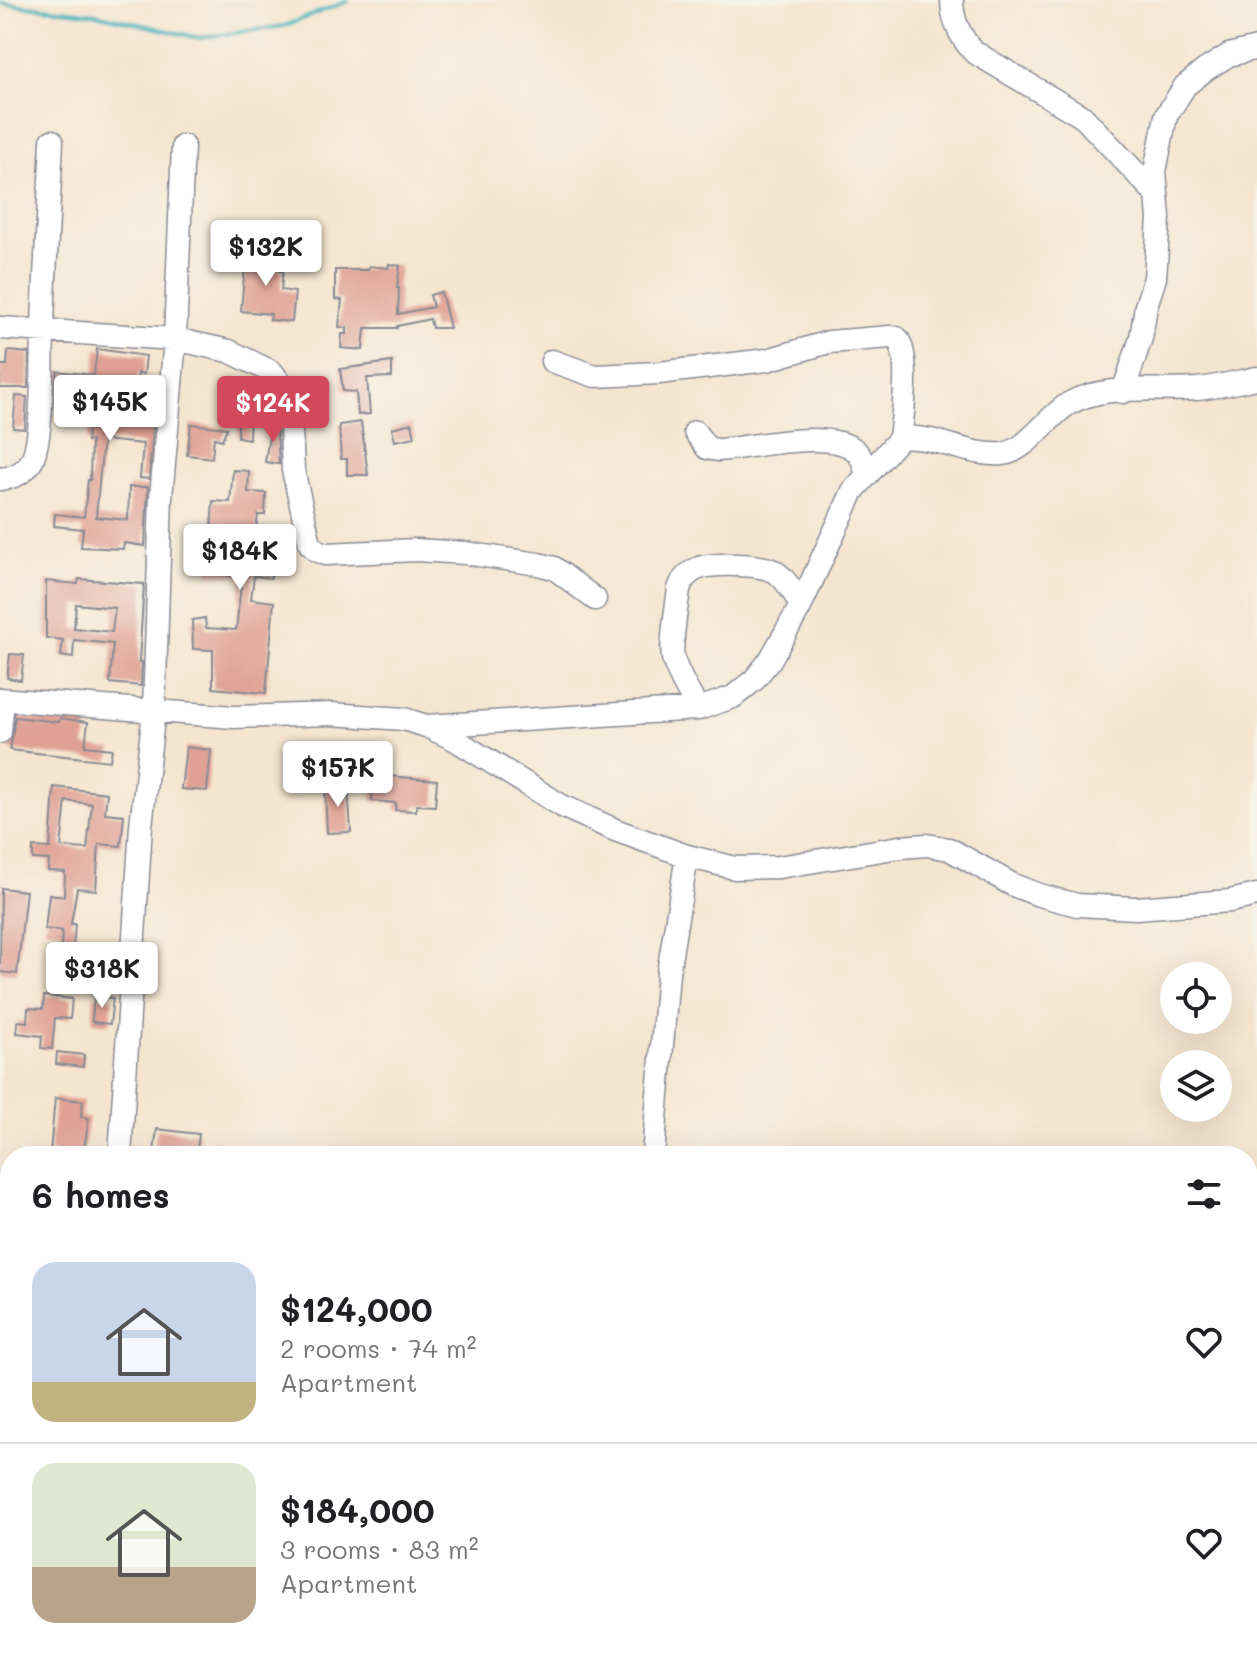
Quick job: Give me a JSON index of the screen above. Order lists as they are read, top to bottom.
{
  "page": {
    "price": [
      "$132K",
      "$145K",
      "$124K",
      "$184K",
      "$157K",
      "$318K"
    ],
    "heading": "6 homes",
    "list": [
      {
        "name": "$124,000",
        "note": "2 rooms · 74 m² · Apartment"
      },
      {
        "name": "$184,000",
        "note": "3 rooms · 83 m² · Apartment"
      }
    ]
  }
}
